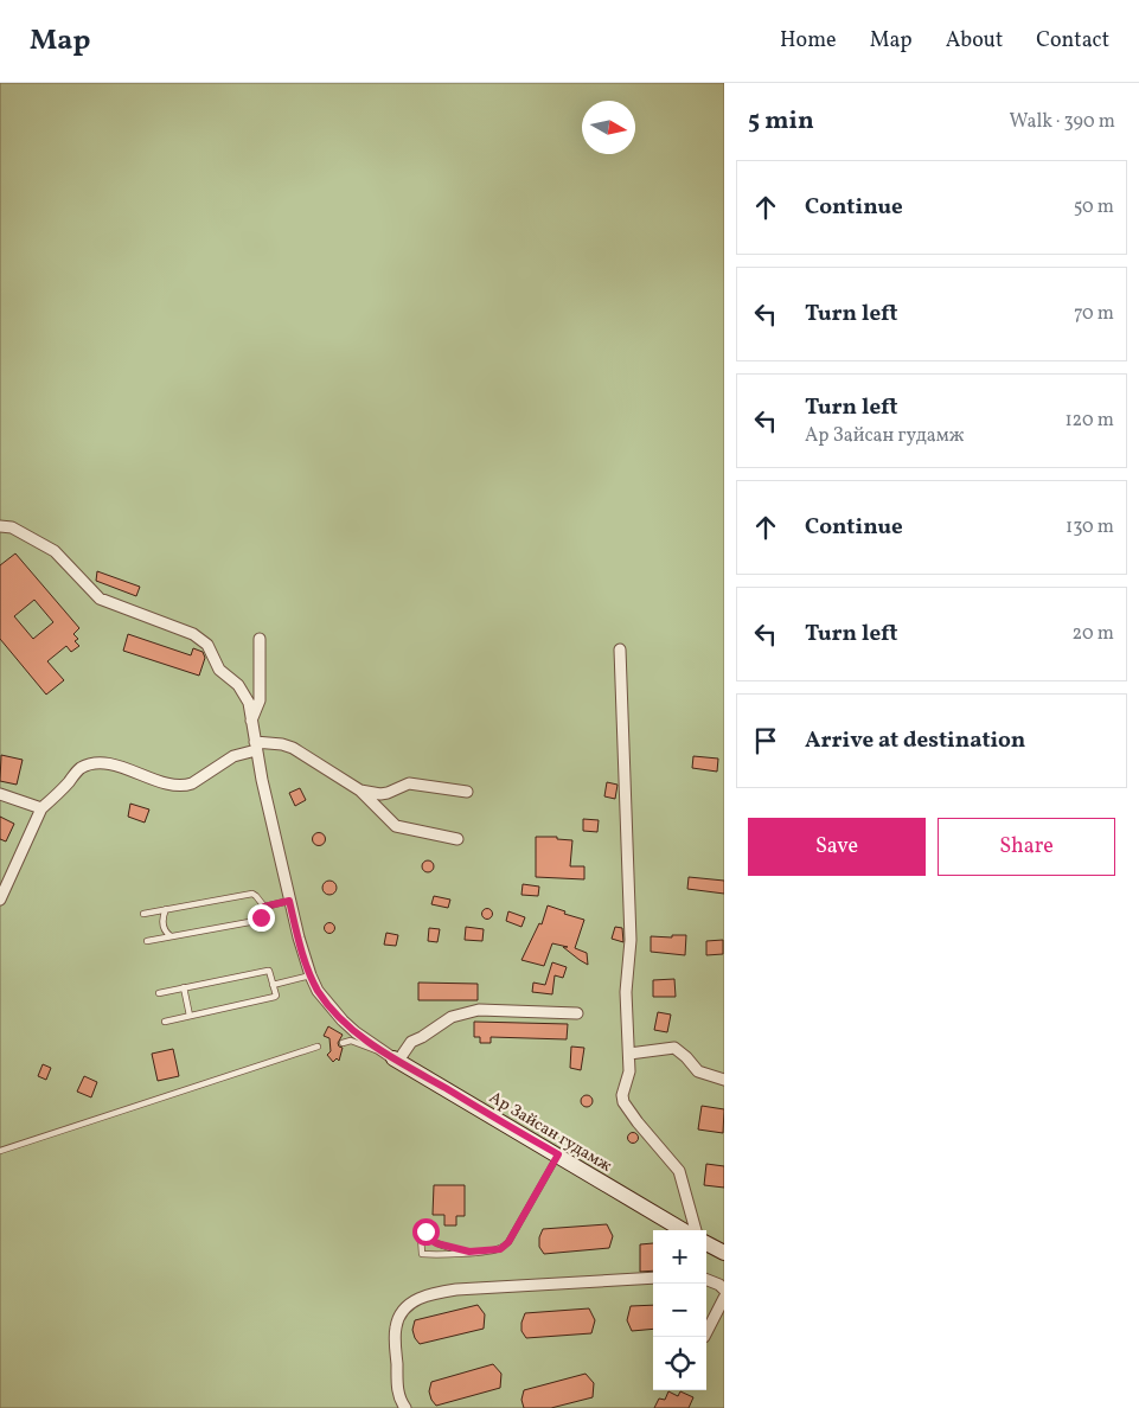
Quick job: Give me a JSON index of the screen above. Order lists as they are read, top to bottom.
{
  "streets": {
    "street": ["Ар Зайсан гудамж"]
  },
  "north": "right",
  "page": {
    "header": "Map",
    "nav": [
      "Home",
      "Map",
      "About",
      "Contact"
    ],
    "heading": ["5 min", "Walk · 390 m"],
    "list": [
      ["Continue", "50 m"],
      ["Turn left", "70 m"],
      ["Turn left", "Ар Зайсан гудамж", "120 m"],
      ["Continue", "130 m"],
      ["Turn left", "20 m"],
      "Arrive at destination"
    ],
    "buttons": ["Save", "Share"],
    "map_buttons": ["+", "−"]
  }
}
